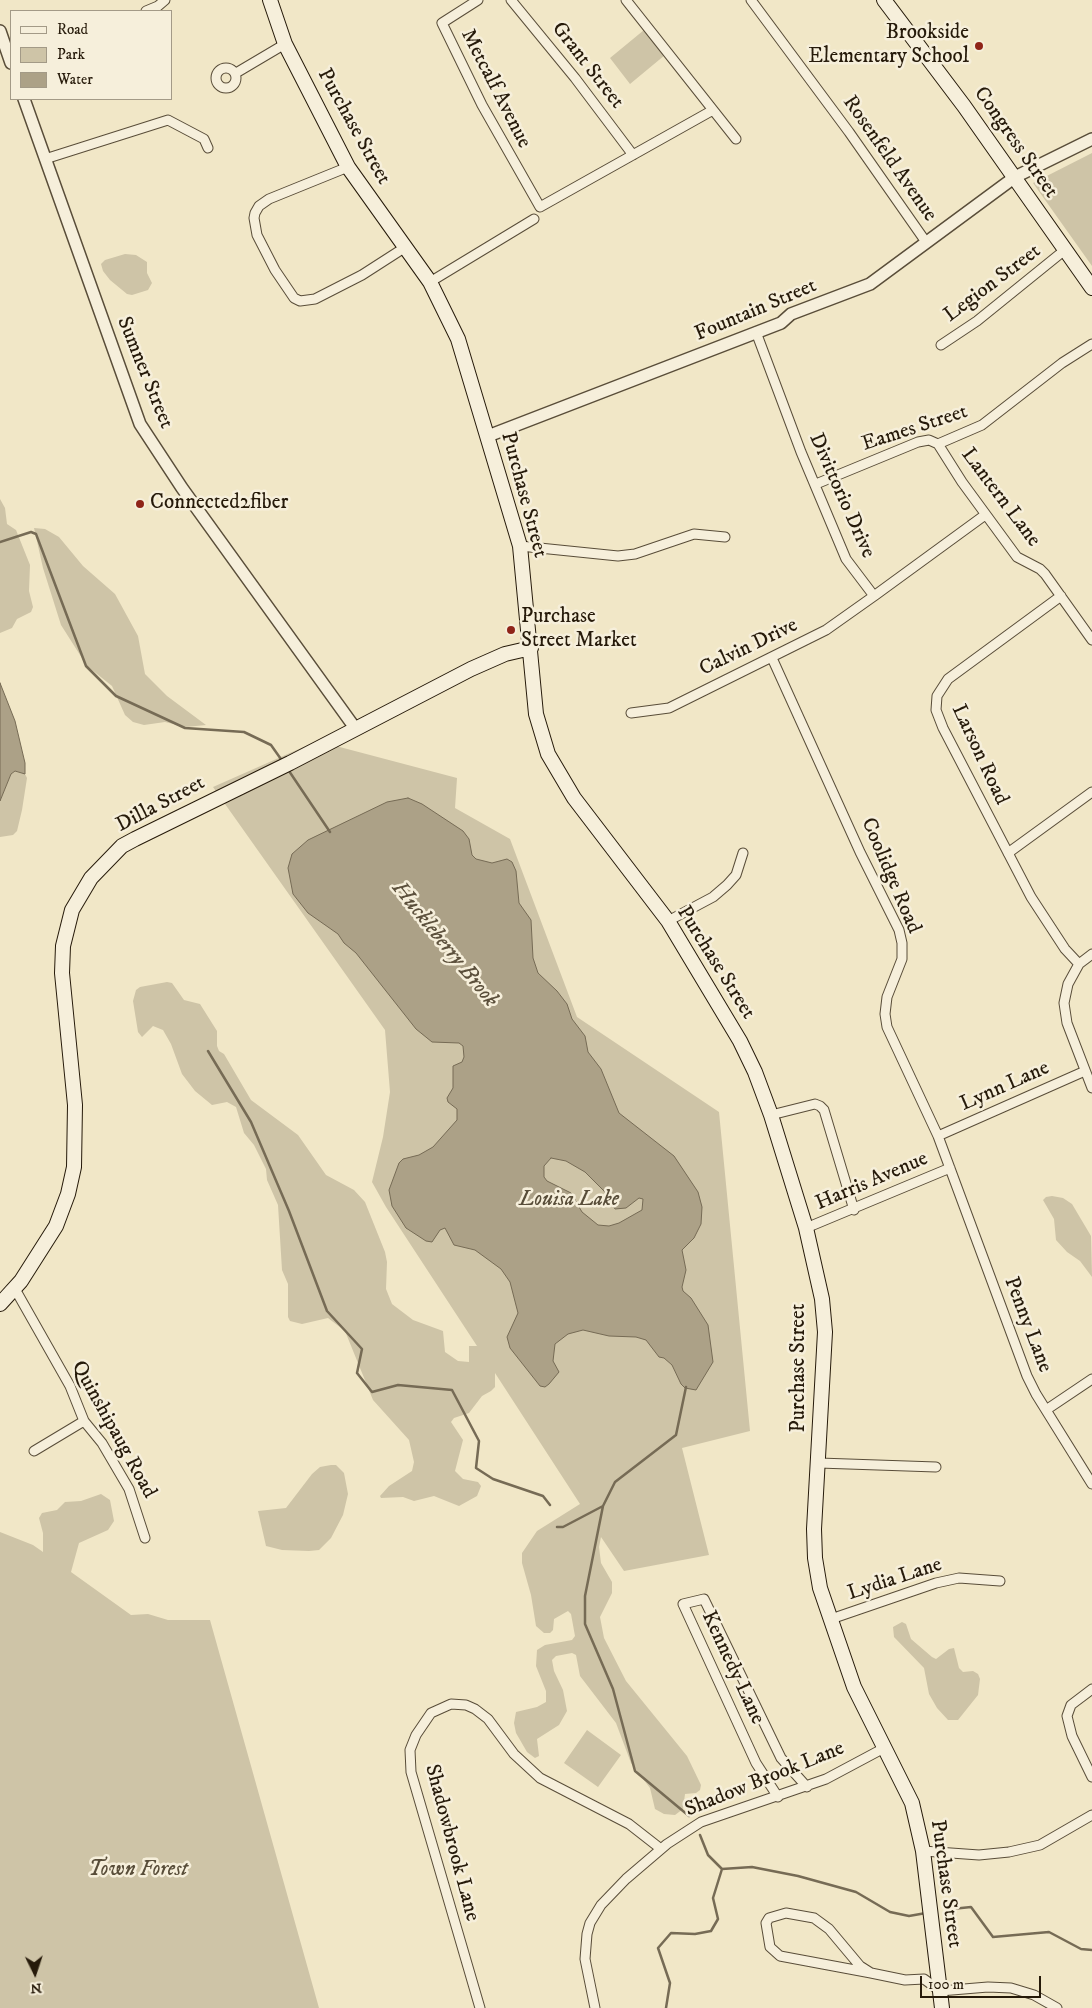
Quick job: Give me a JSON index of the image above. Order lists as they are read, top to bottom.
{
  "streets": {
    "main road": ["Purchase Street", "Congress Street", "Dilla Street"],
    "street": [
      "Grant Street",
      "Metcalf Avenue",
      "Rosenfeld Avenue",
      "Legion Street",
      "Fountain Street",
      "Sumner Street",
      "Eames Street",
      "Divittorio Drive",
      "Lantern Lane",
      "Calvin Drive",
      "Larson Road",
      "Coolidge Road",
      "Lynn Lane",
      "Harris Avenue",
      "Penny Lane",
      "Quinshipaug Road",
      "Lydia Lane",
      "Kennedy Lane",
      "Shadow Brook Lane",
      "Shadowbrook Lane"
    ]
  },
  "crossings": [
    ["Grant Street", "Metcalf Avenue"],
    ["Purchase Street", "Fountain Street"],
    ["Purchase Street", "Dilla Street"],
    ["Purchase Street", "Harris Avenue"],
    ["Purchase Street", "Lydia Lane"],
    ["Purchase Street", "Shadow Brook Lane"],
    ["Congress Street", "Legion Street"],
    ["Congress Street", "Fountain Street"],
    ["Rosenfeld Avenue", "Fountain Street"],
    ["Fountain Street", "Divittorio Drive"],
    ["Sumner Street", "Dilla Street"],
    ["Eames Street", "Divittorio Drive"],
    ["Eames Street", "Lantern Lane"],
    ["Divittorio Drive", "Lantern Lane"],
    ["Divittorio Drive", "Calvin Drive"],
    ["Lantern Lane", "Larson Road"],
    ["Calvin Drive", "Coolidge Road"],
    ["Dilla Street", "Quinshipaug Road"],
    ["Coolidge Road", "Lynn Lane"],
    ["Coolidge Road", "Harris Avenue"],
    ["Coolidge Road", "Penny Lane"],
    ["Harris Avenue", "Penny Lane"],
    ["Kennedy Lane", "Shadow Brook Lane"],
    ["Shadow Brook Lane", "Shadowbrook Lane"]
  ],
  "water": ["Huckleberry Brook"],
  "parks": ["Louisa Lake", "Town Forest"],
  "places": ["Brookside Elementary School", "Connected2fiber", "Purchase Street Market"],
  "legend": ["Road", "Park", "Water"],
  "scale_bar": "100 m",
  "north": "bottom"
}
